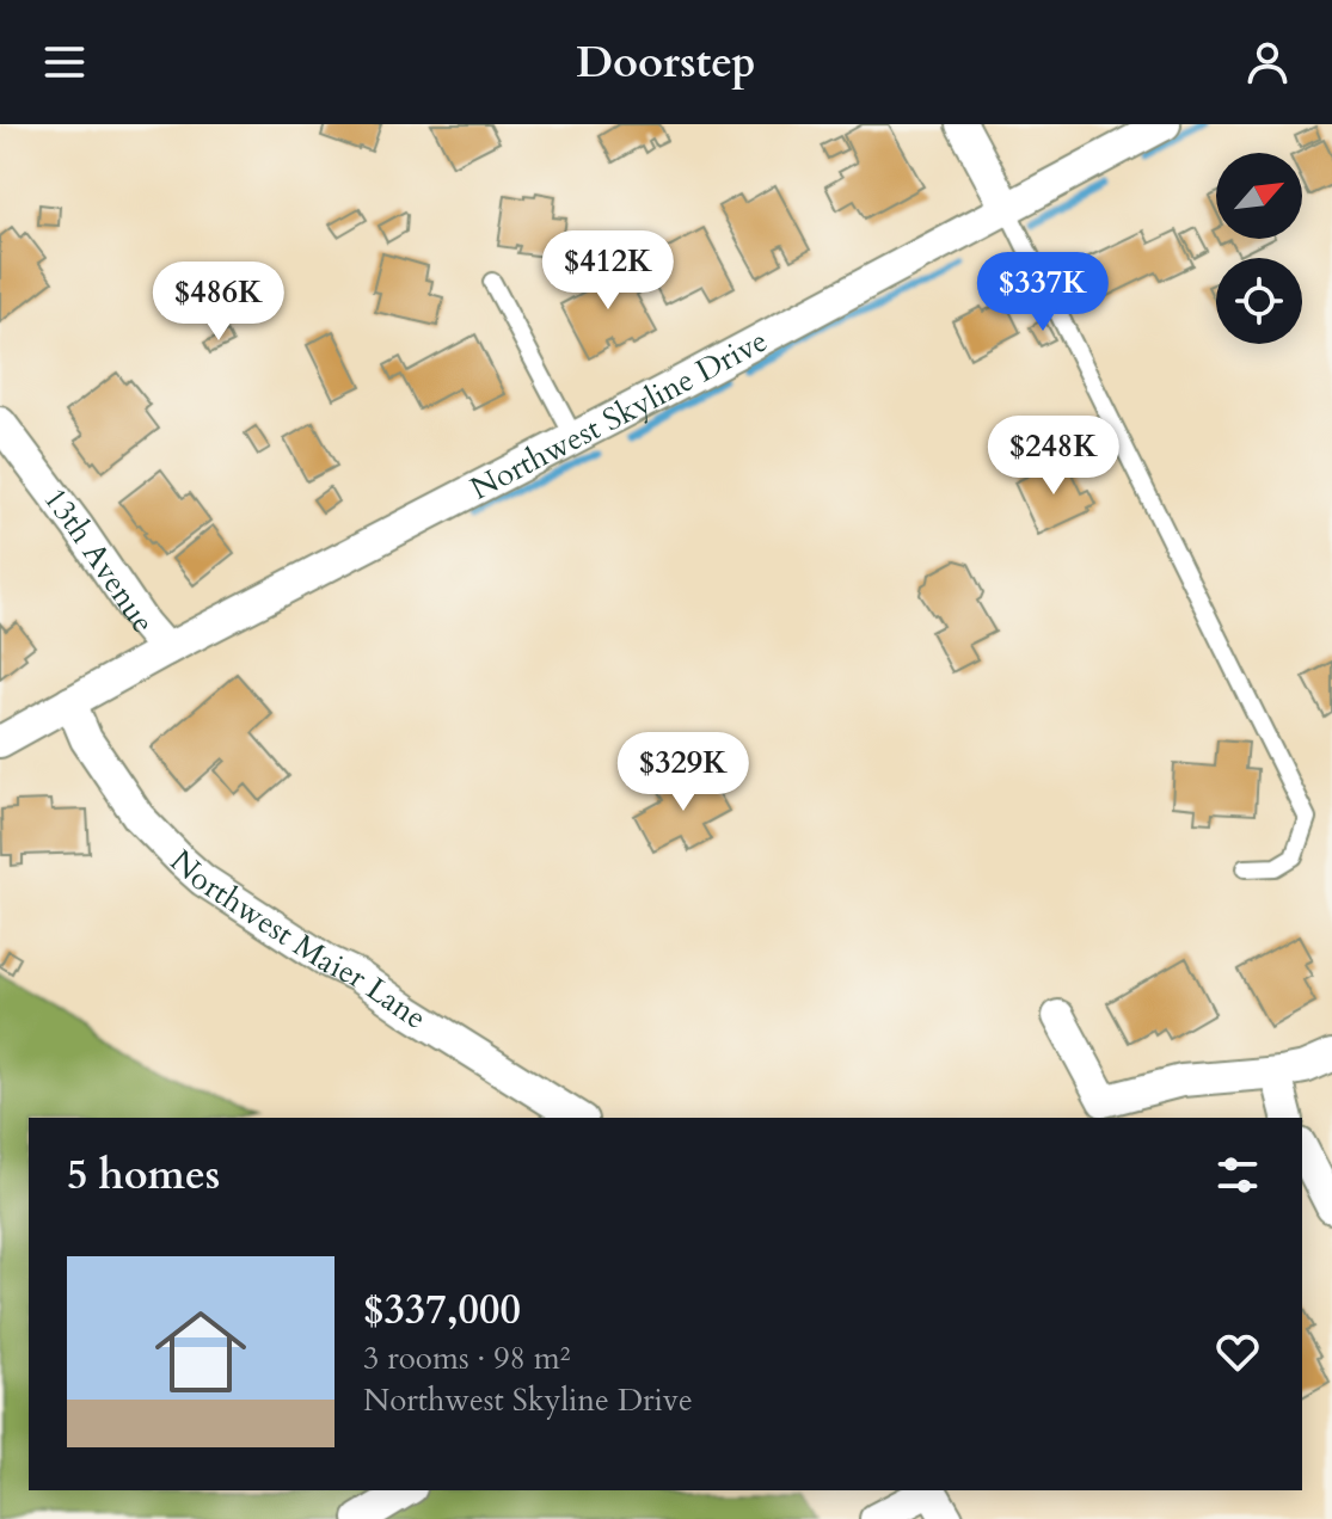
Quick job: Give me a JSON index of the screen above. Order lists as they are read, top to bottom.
{
  "streets": {
    "street": ["Northwest Skyline Drive", "13th Avenue", "Northwest Maier Lane"]
  },
  "crossings": [
    ["Northwest Skyline Drive", "13th Avenue"],
    ["Northwest Skyline Drive", "Northwest Maier Lane"]
  ],
  "north": "top right",
  "page": {
    "header": "Doorstep",
    "price": [
      "$412K",
      "$337K",
      "$486K",
      "$248K",
      "$329K"
    ],
    "heading": "5 homes",
    "list": [
      {
        "name": "$337,000",
        "note": "3 rooms · 98 m² · Northwest Skyline Drive"
      }
    ]
  }
}
